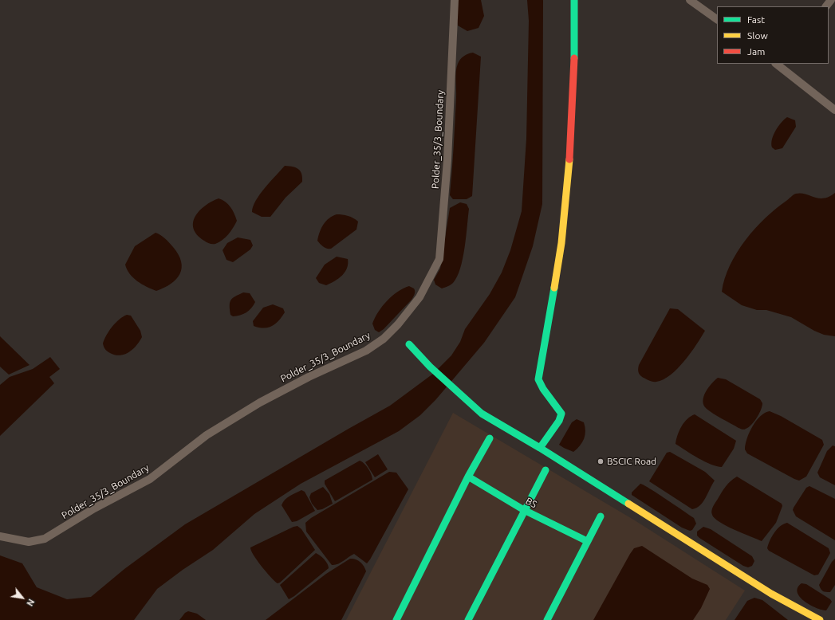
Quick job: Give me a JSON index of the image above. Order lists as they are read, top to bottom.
{
  "streets": {
    "street": ["Polder_35/3_Boundary", "BS"]
  },
  "places": ["BSCIC Road"],
  "legend": ["Fast", "Slow", "Jam"],
  "north": "bottom right"
}
